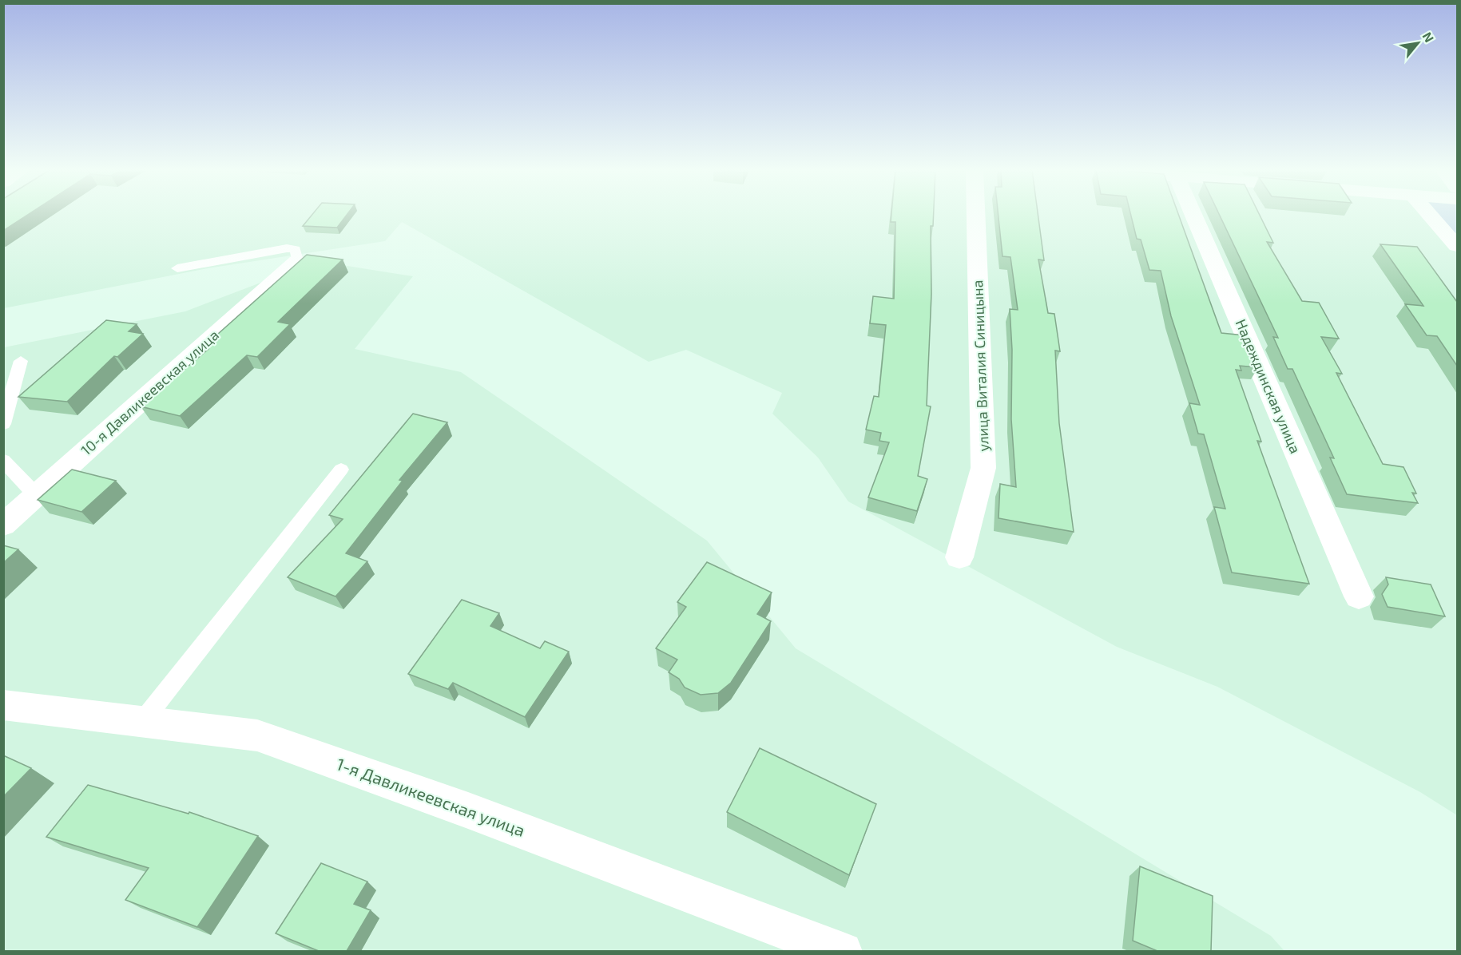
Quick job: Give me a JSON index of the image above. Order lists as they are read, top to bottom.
{
  "streets": {
    "street": [
      "улица Виталия Синицына",
      "Надеждинская улица",
      "10-я Давликеевская улица",
      "1-я Давликеевская улица"
    ]
  },
  "north": "top right"
}
